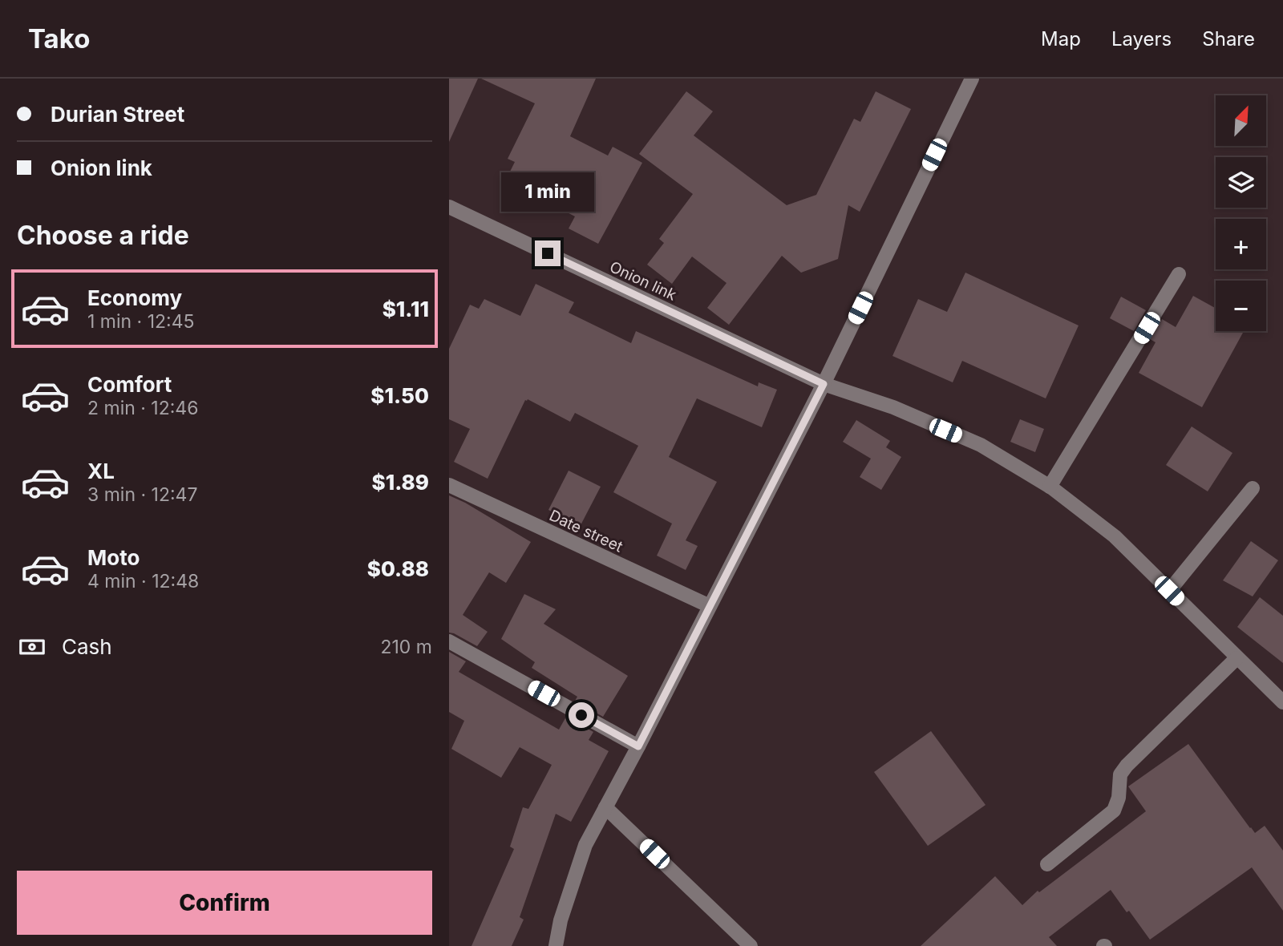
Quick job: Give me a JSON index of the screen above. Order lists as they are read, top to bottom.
{
  "streets": {
    "street": ["Onion link", "Date street"]
  },
  "north": "top right",
  "page": {
    "header": "Tako",
    "nav": ["Map", "Layers", "Share"],
    "banner": ["Durian Street", "Onion link"],
    "map_buttons": ["+", "−"],
    "bubble": "1 min",
    "heading": "Choose a ride",
    "list": [
      {
        "name": "Economy",
        "note": "1 min · 12:45",
        "value": "$1.11"
      },
      {
        "name": "Comfort",
        "note": "2 min · 12:46",
        "value": "$1.50"
      },
      {
        "name": "XL",
        "note": "3 min · 12:47",
        "value": "$1.89"
      },
      {
        "name": "Moto",
        "note": "4 min · 12:48",
        "value": "$0.88"
      }
    ],
    "pay": ["Cash", "210 m"],
    "buttons": "Confirm"
  }
}
